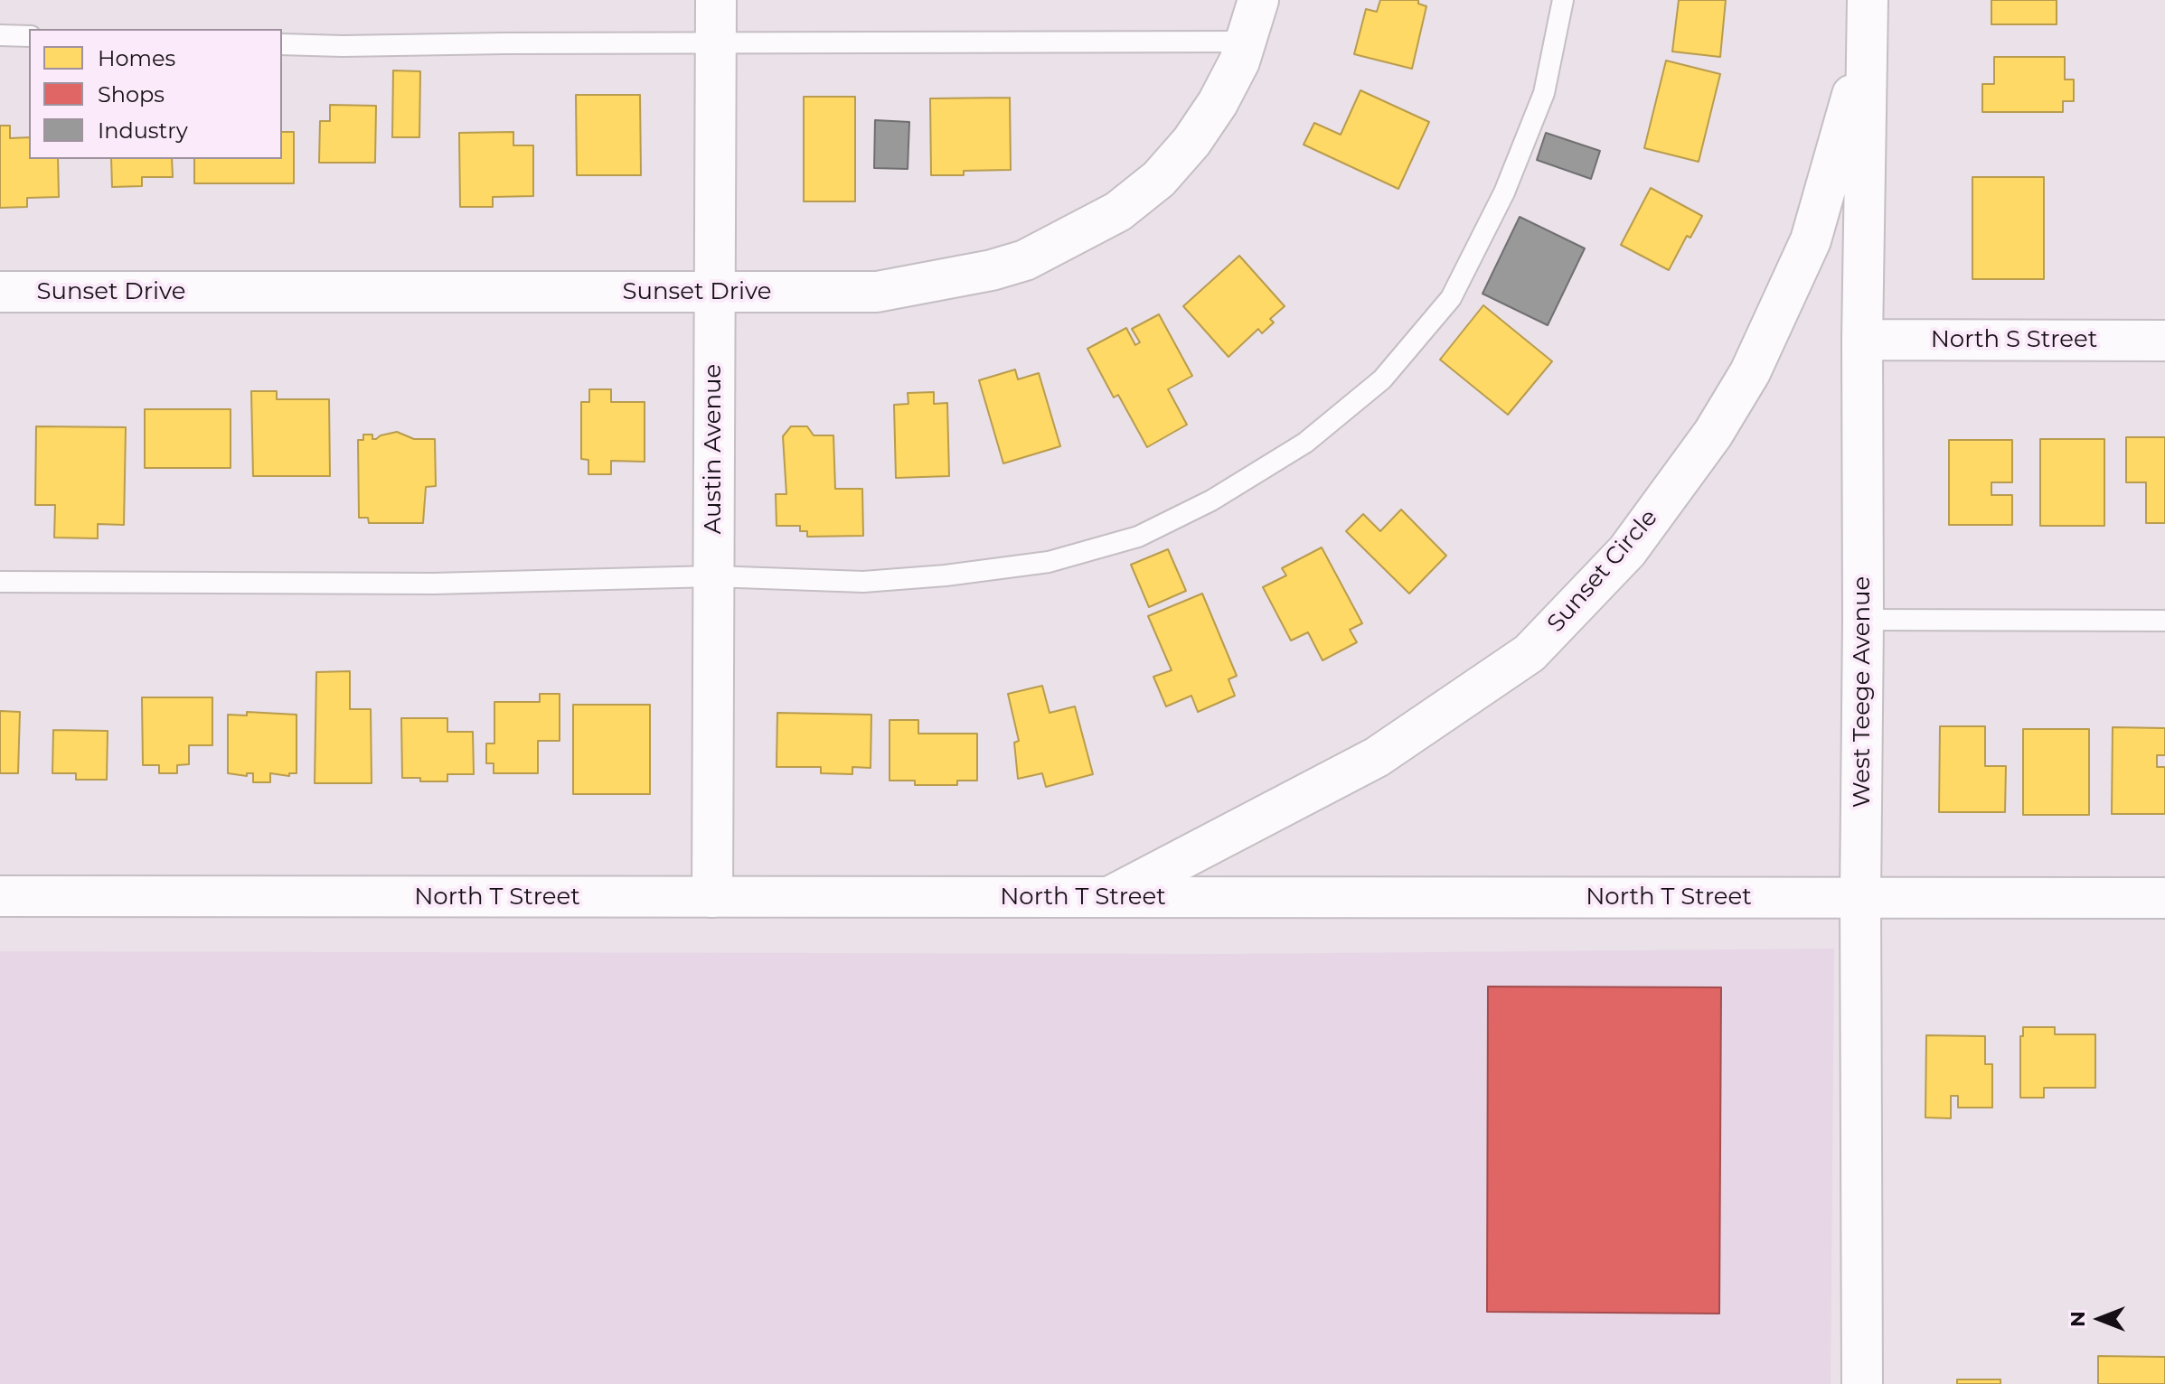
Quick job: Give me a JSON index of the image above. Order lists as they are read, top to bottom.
{
  "streets": {
    "street": [
      "Sunset Drive",
      "North S Street",
      "Austin Avenue",
      "Sunset Circle",
      "West Teege Avenue",
      "North T Street"
    ]
  },
  "crossings": [
    ["Sunset Drive", "Austin Avenue"],
    ["North S Street", "West Teege Avenue"],
    ["Austin Avenue", "North T Street"],
    ["Sunset Circle", "West Teege Avenue"],
    ["Sunset Circle", "North T Street"],
    ["West Teege Avenue", "North T Street"]
  ],
  "legend": ["Homes", "Shops", "Industry"],
  "north": "left"
}
